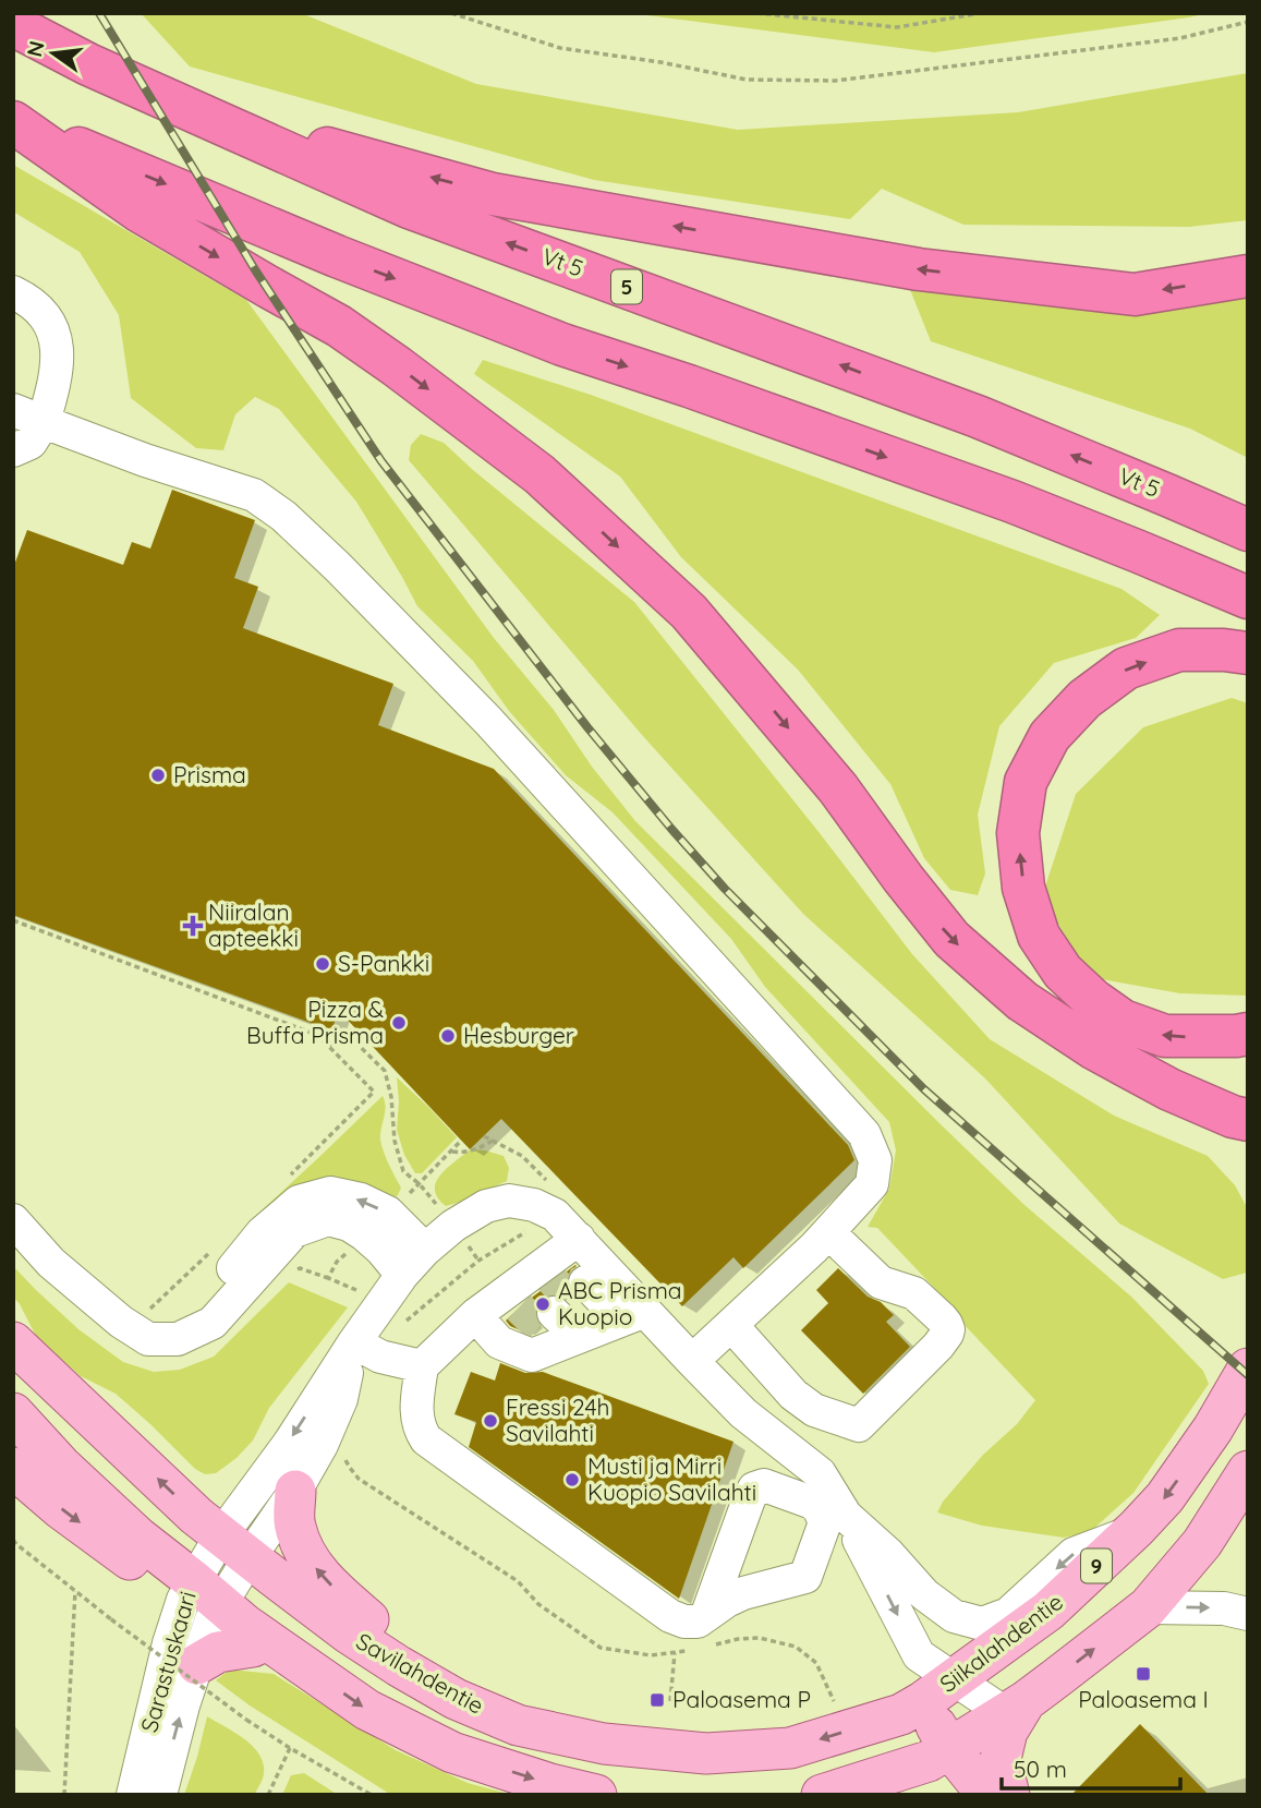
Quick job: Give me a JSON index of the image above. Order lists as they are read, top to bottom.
{
  "streets": {
    "highway": ["Vt 5", "5"],
    "main road": ["9", "Siikalahdentie", "Savilahdentie"],
    "street": ["Sarastuskaari"]
  },
  "crossings": [
    ["Siikalahdentie", "Savilahdentie"],
    ["Sarastuskaari", "Savilahdentie"]
  ],
  "places": {
    "other": [
      "Prisma",
      "S-Pankki",
      "Pizza & Buffa Prisma",
      "Hesburger",
      "ABC Prisma Kuopio",
      "Fressi 24h Savilahti",
      "Musti ja Mirri Kuopio Savilahti"
    ],
    "health": ["Niiralan apteekki"],
    "transit": ["Paloasema I", "Paloasema P"]
  },
  "scale_bar": "50 m",
  "north": "left"
}
